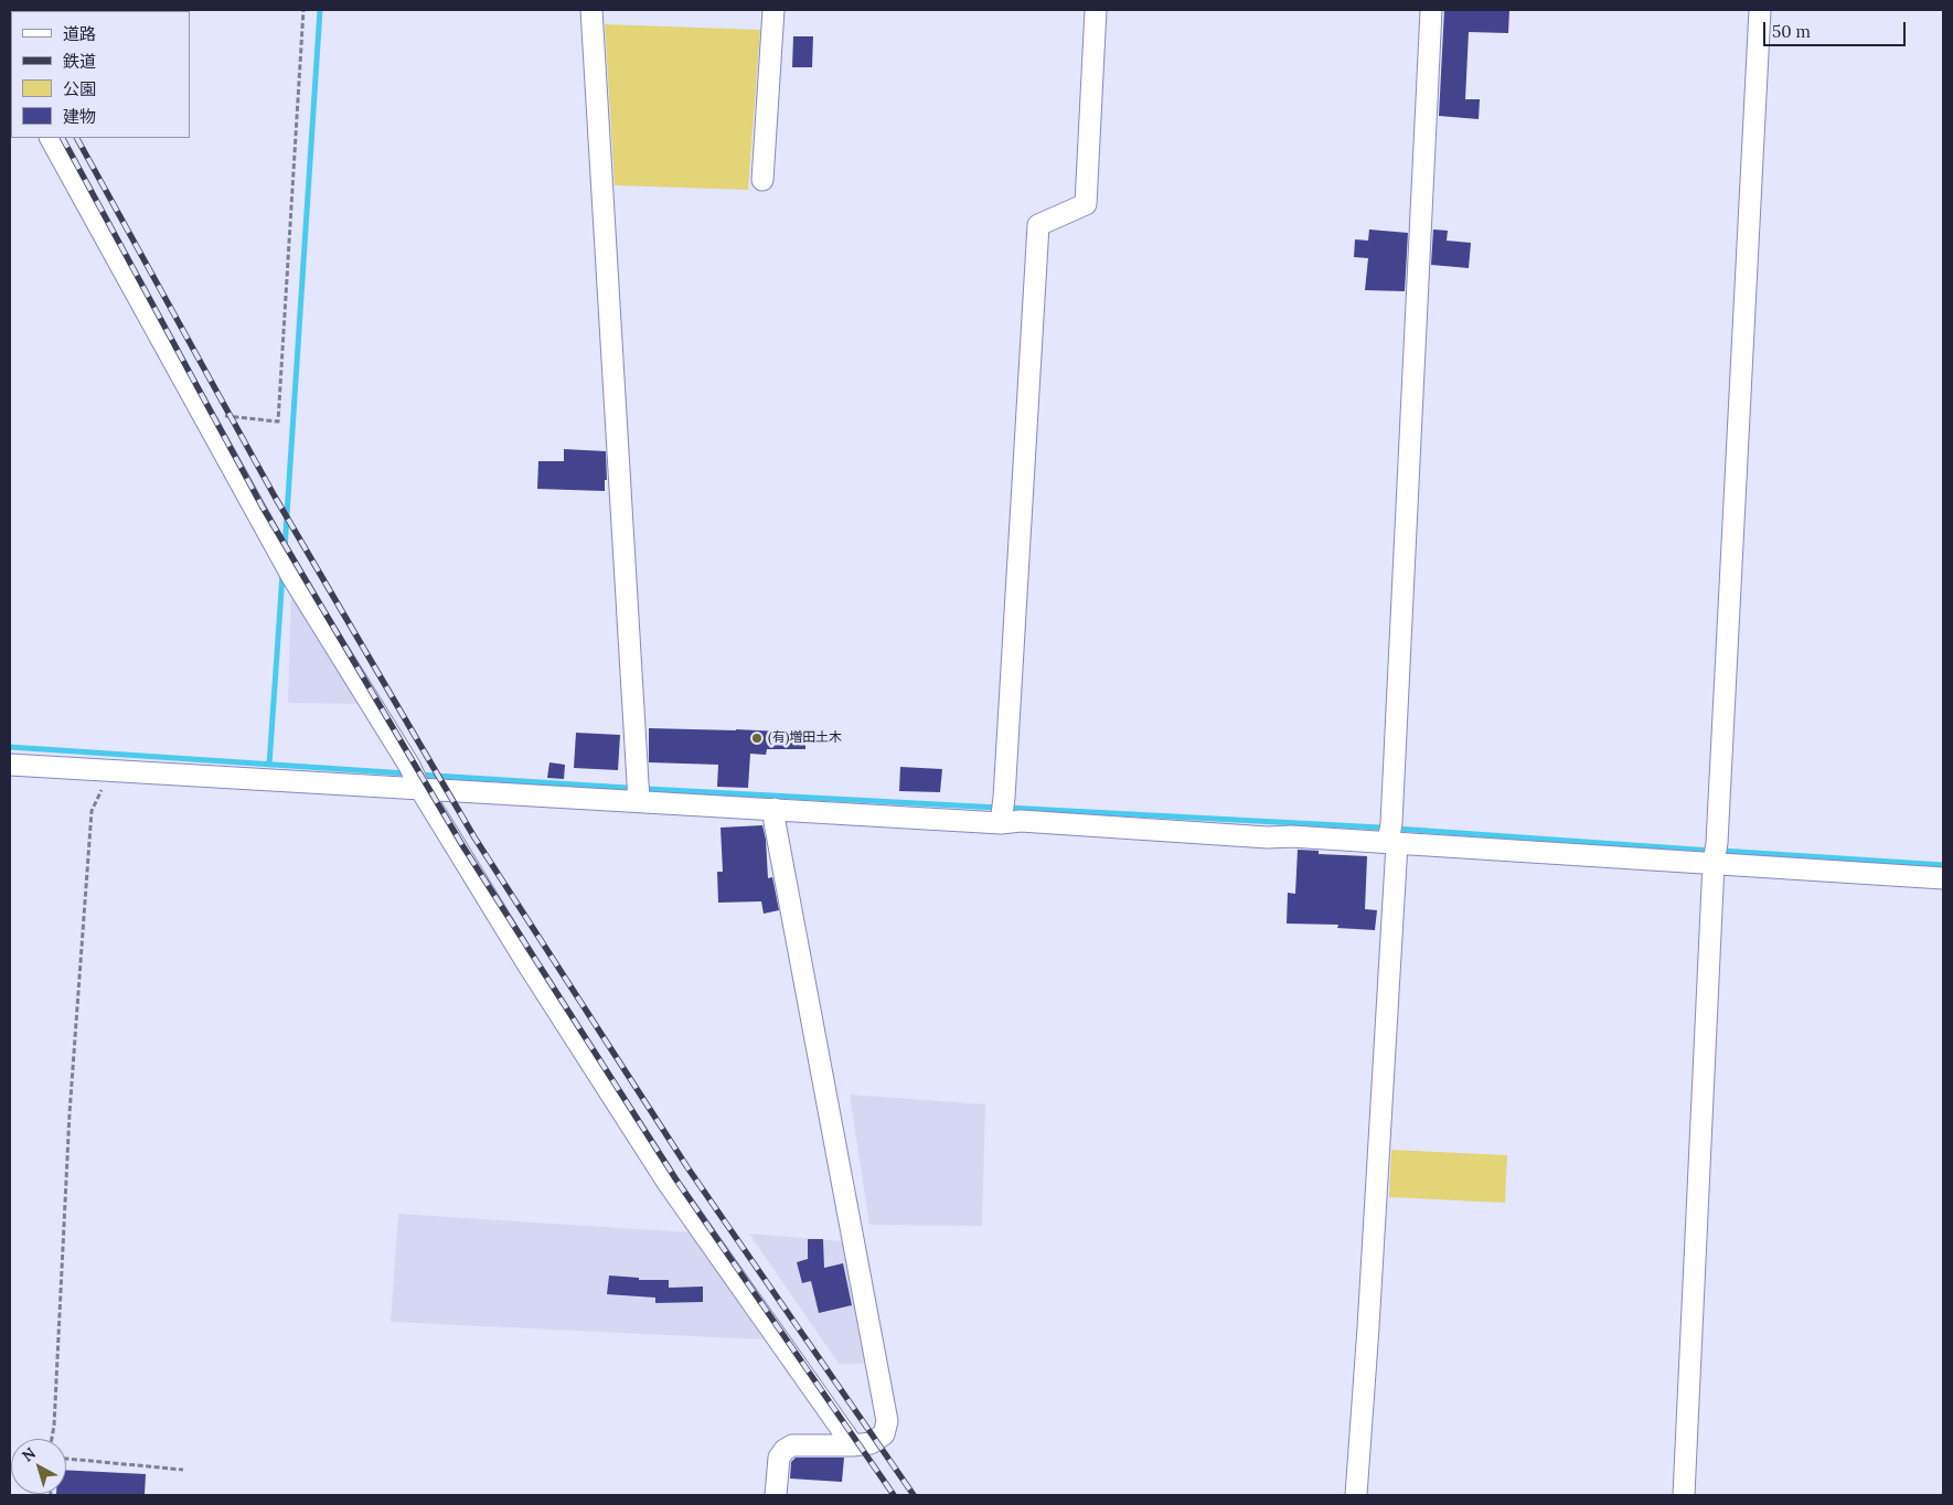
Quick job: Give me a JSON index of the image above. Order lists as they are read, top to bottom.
{
  "places": ["(有)増田土木"],
  "legend": [
    "道路",
    "鉄道",
    "公園",
    "建物"
  ],
  "scale_bar": "50 m",
  "north": "top left"
}
